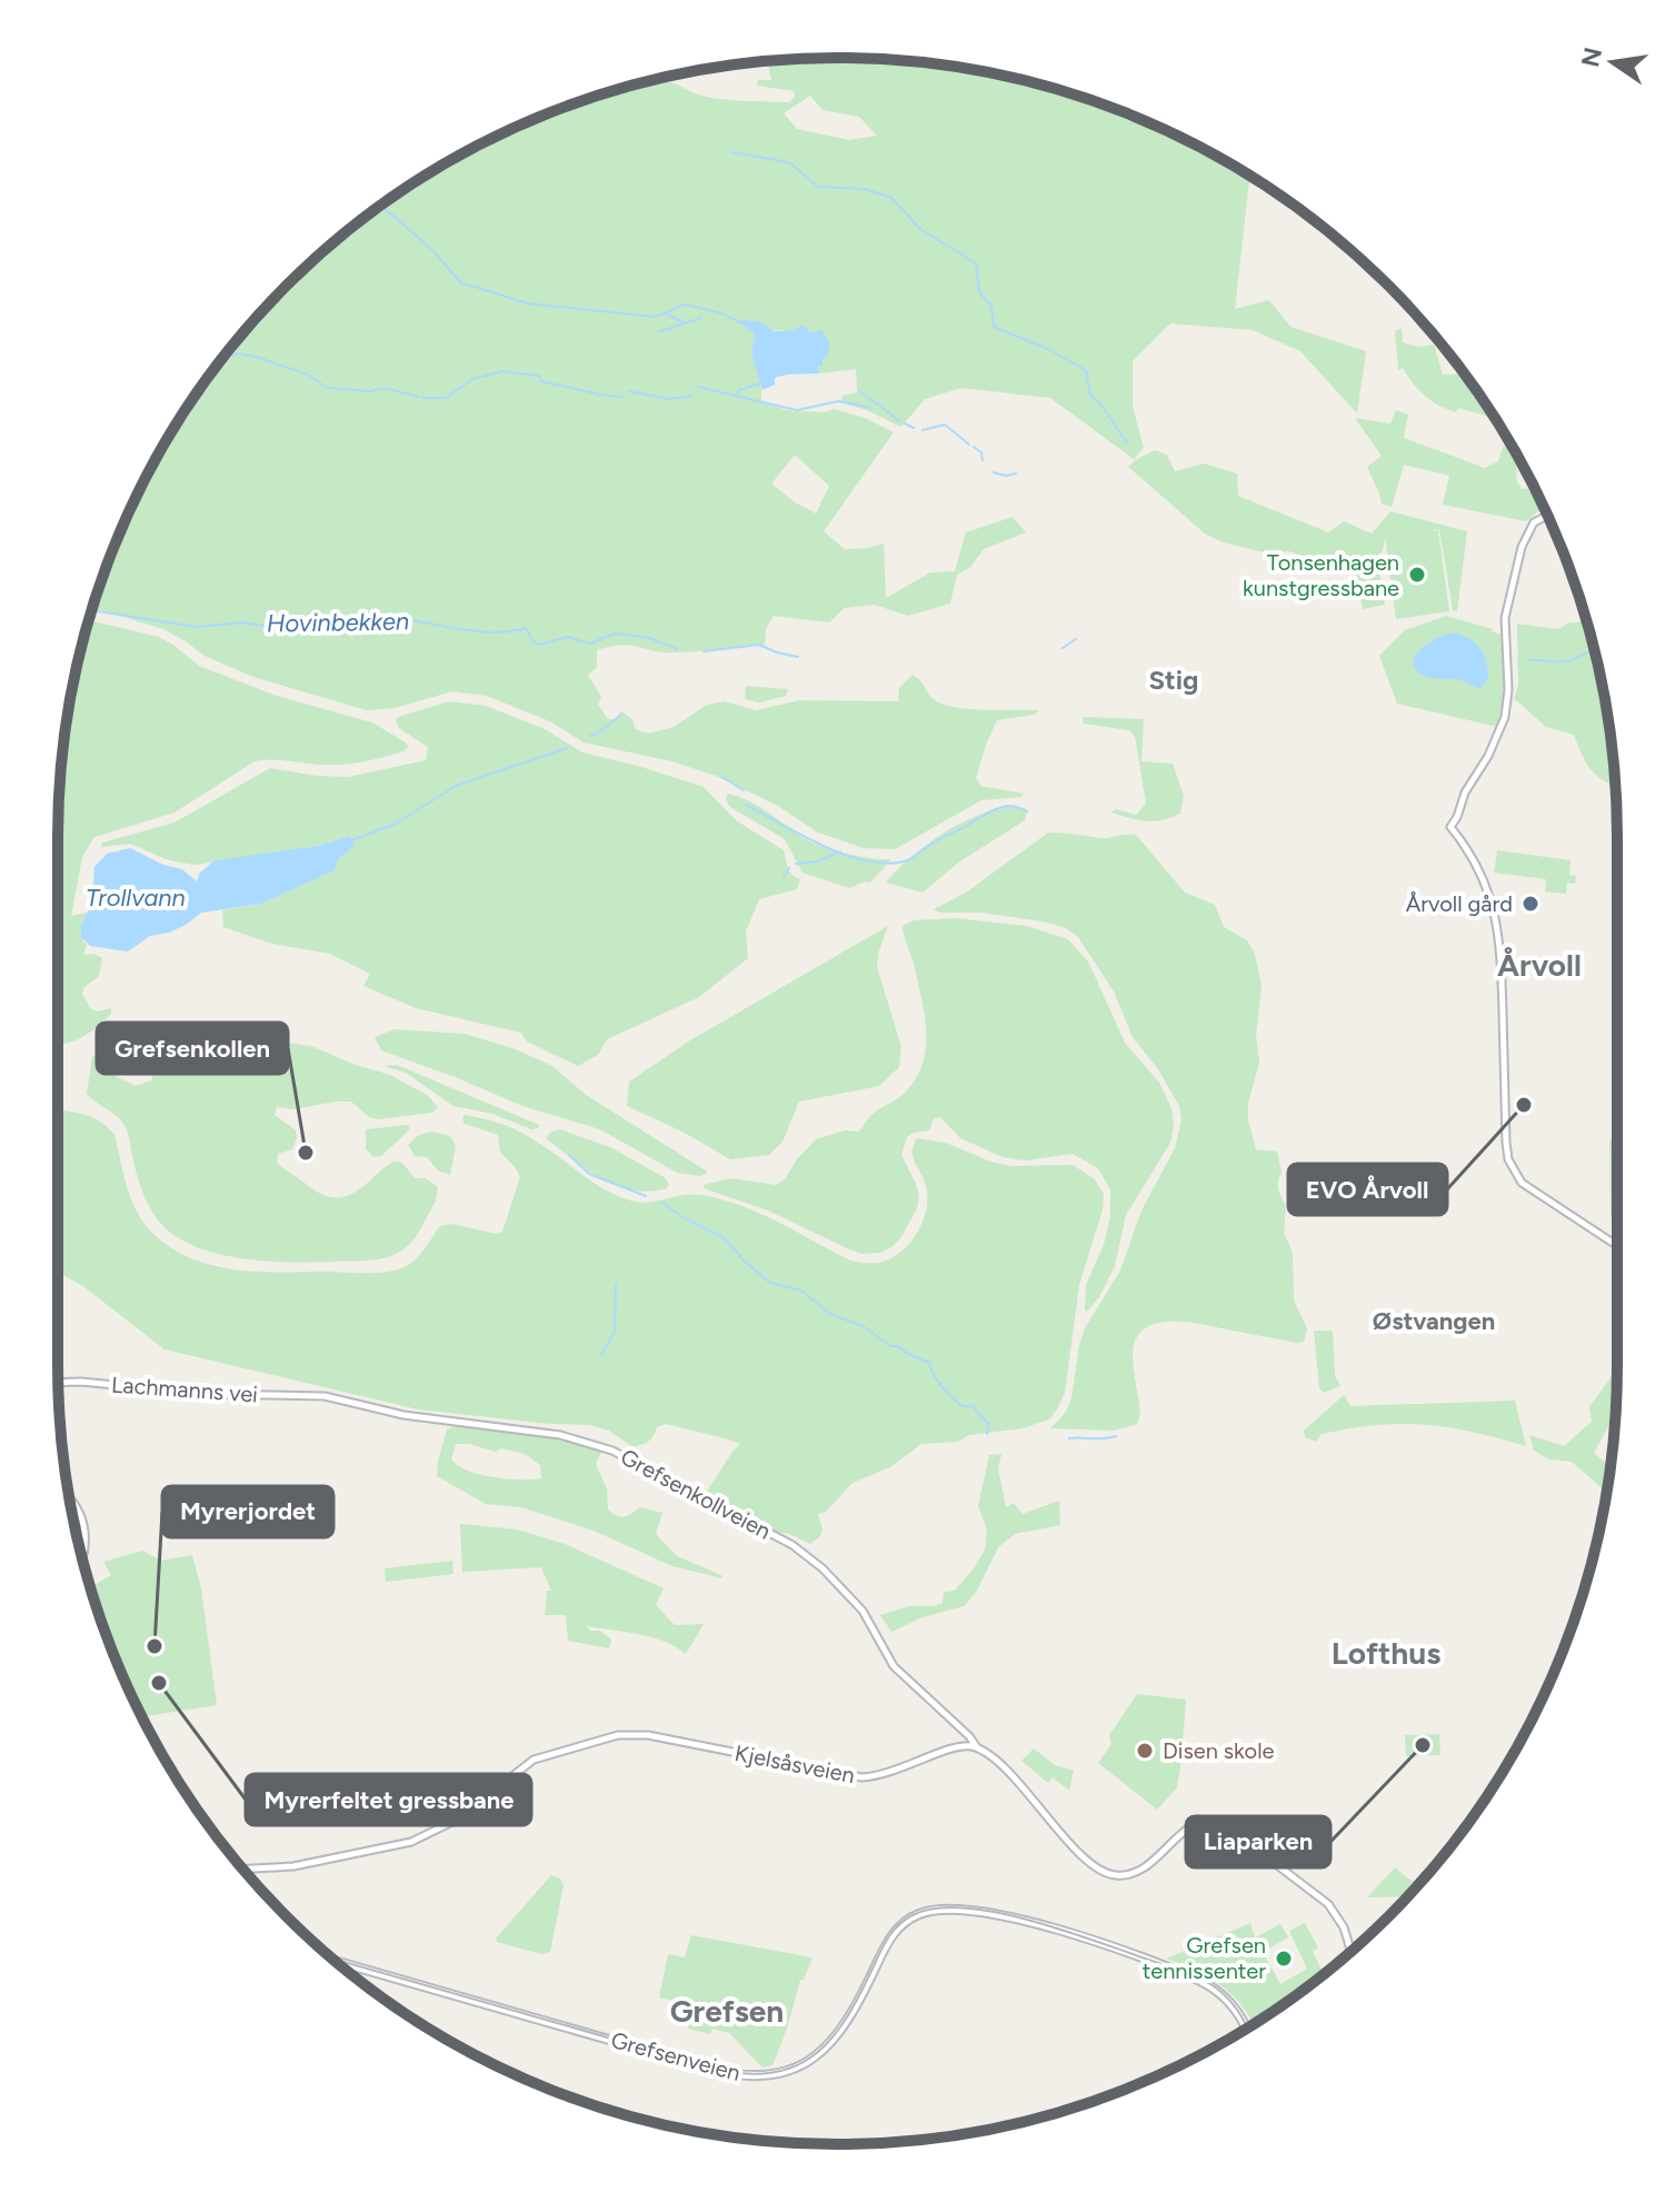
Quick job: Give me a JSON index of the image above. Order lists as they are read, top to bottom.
{
  "streets": {
    "main road": ["Grefsenveien"],
    "street": ["Lachmanns vei", "Grefsenkollveien", "Kjelsåsveien"]
  },
  "crossings": [
    ["Lachmanns vei", "Grefsenkollveien"],
    ["Grefsenkollveien", "Kjelsåsveien"]
  ],
  "districts": [
    "Stig",
    "Årvoll",
    "Østvangen",
    "Lofthus",
    "Grefsen"
  ],
  "water": ["Hovinbekken", "Trollvann"],
  "places": [
    "Tonsenhagen kunstgressbane",
    "Årvoll gård",
    "EVO Årvoll",
    "Grefsenkollen",
    "Myrerjordet",
    "Myrerfeltet gressbane",
    "Liaparken",
    "Disen skole",
    "Grefsen tennissenter"
  ],
  "north": "left"
}
